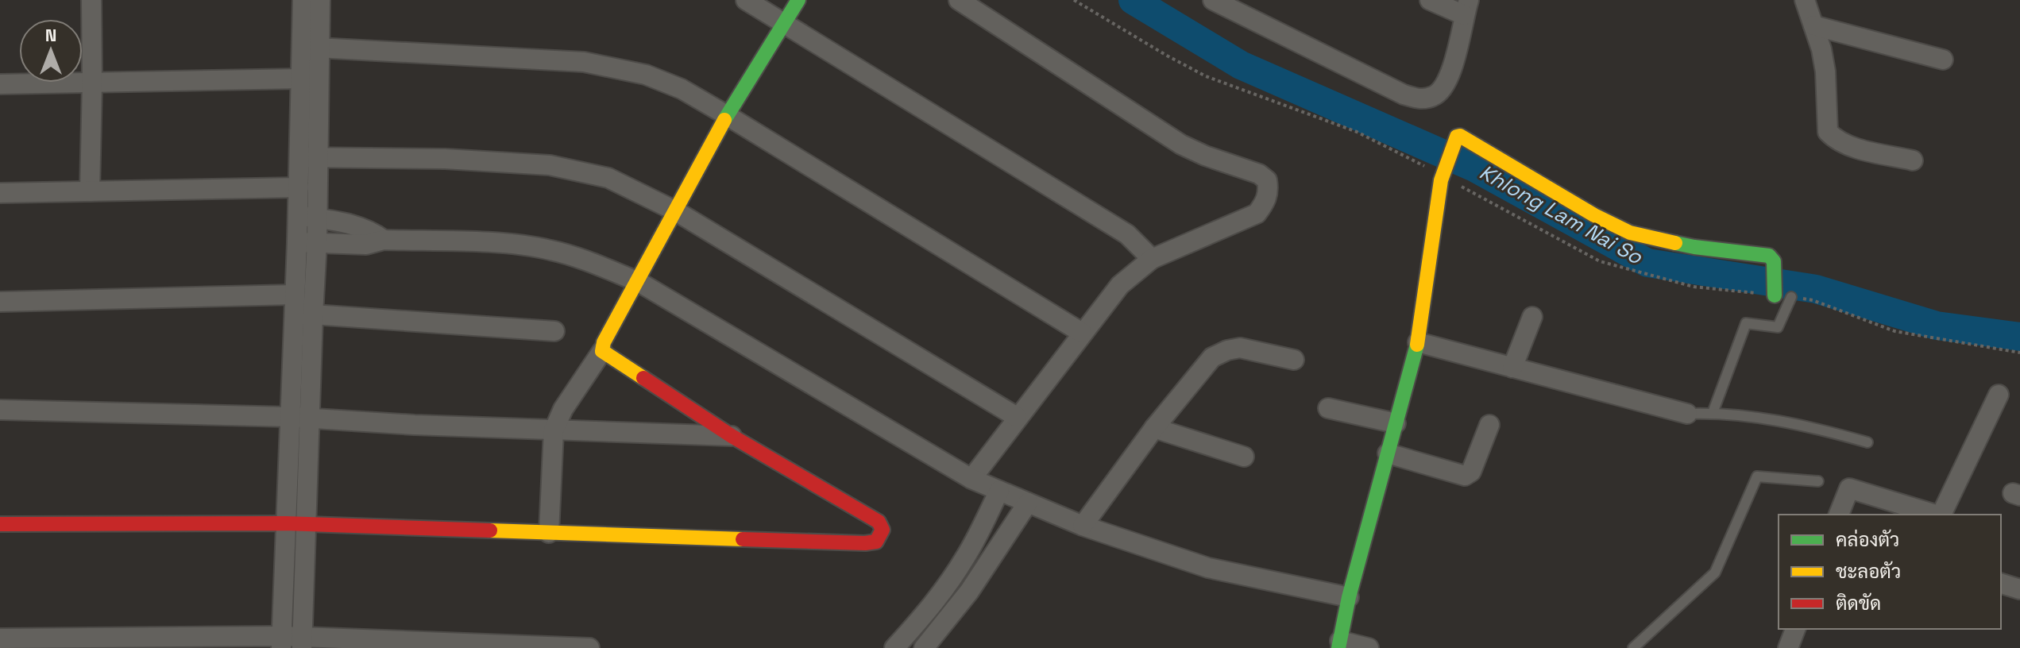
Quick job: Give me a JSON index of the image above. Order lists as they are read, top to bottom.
{
  "water": ["Khlong Lam Nai So"],
  "legend": ["คล่องตัว", "ชะลอตัว", "ติดขัด"],
  "north": "top"
}
